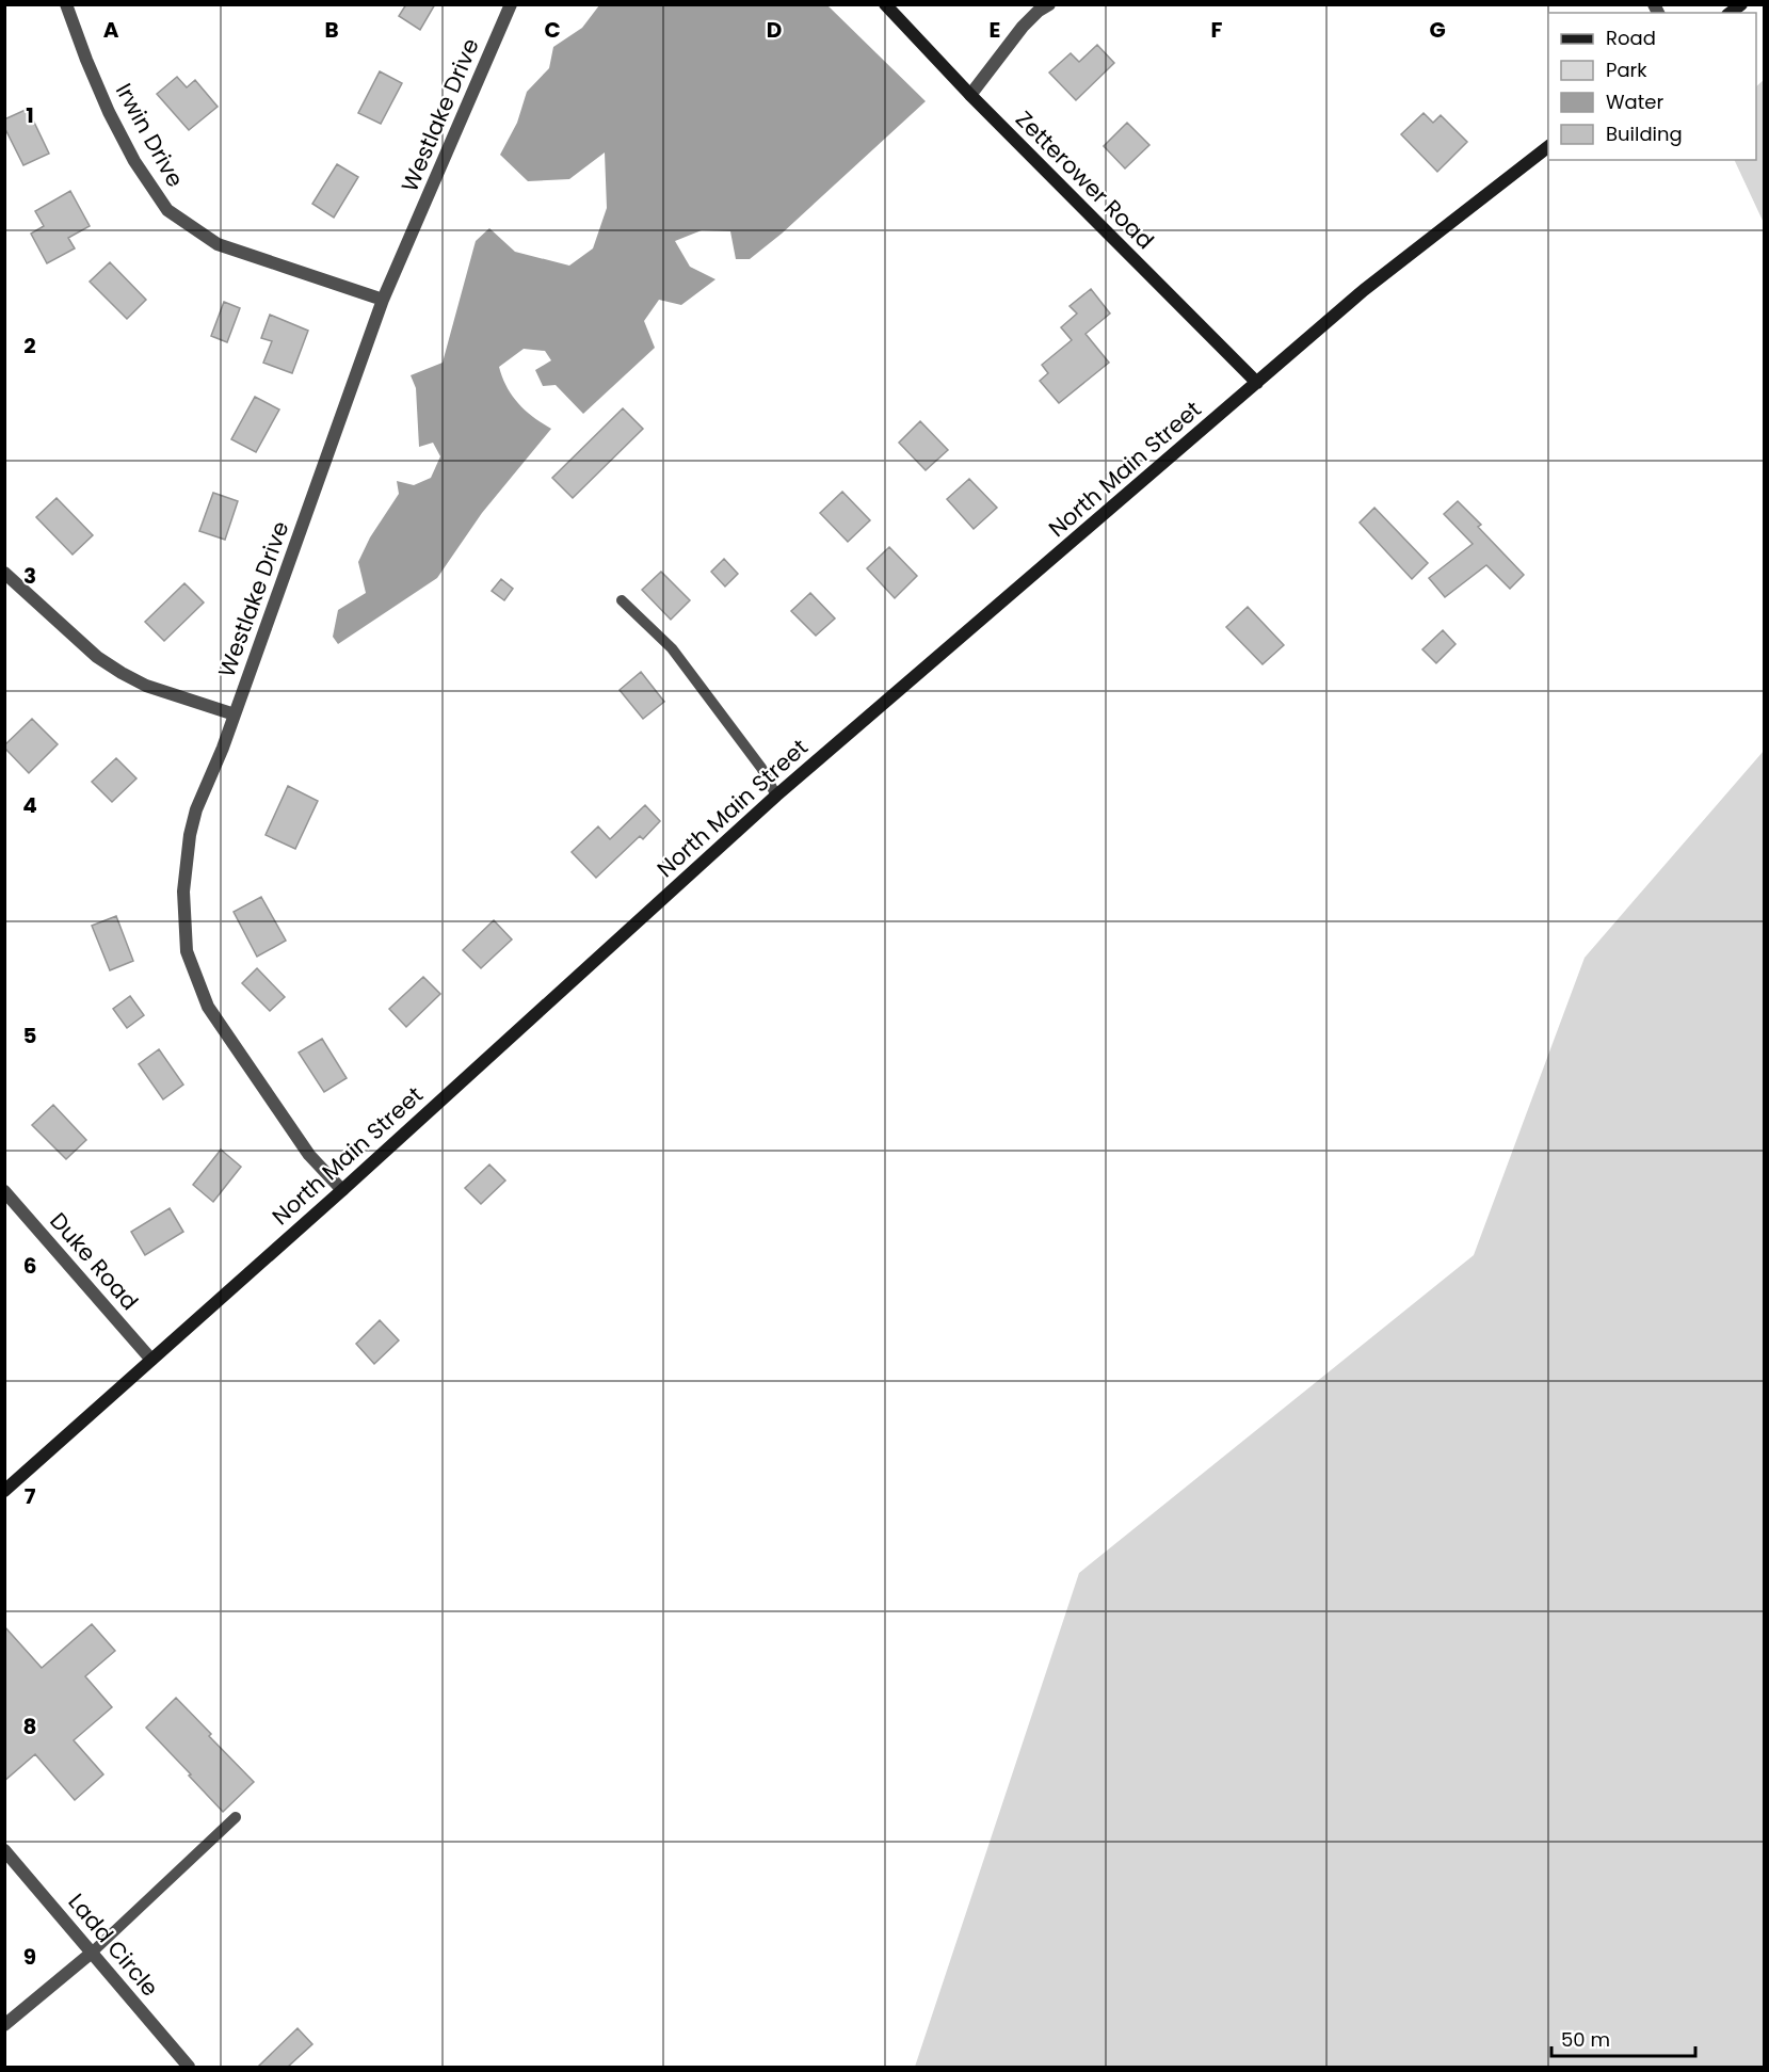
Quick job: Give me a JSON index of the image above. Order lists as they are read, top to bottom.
{
  "streets": {
    "street": [
      "Westlake Drive",
      "Irwin Drive",
      "Zetterower Road",
      "North Main Street",
      "Duke Road",
      "Ladd Circle"
    ]
  },
  "crossings": [
    ["Westlake Drive", "Irwin Drive"],
    ["Westlake Drive", "North Main Street"],
    ["Zetterower Road", "North Main Street"],
    ["North Main Street", "Duke Road"]
  ],
  "legend": [
    "Road",
    "Park",
    "Water",
    "Building"
  ],
  "scale_bar": "50 m",
  "grid": {
    "columns": [
      "A",
      "B",
      "C",
      "D",
      "E",
      "F",
      "G"
    ],
    "rows": [
      "1",
      "2",
      "3",
      "4",
      "5",
      "6",
      "7",
      "8",
      "9"
    ]
  }
}
